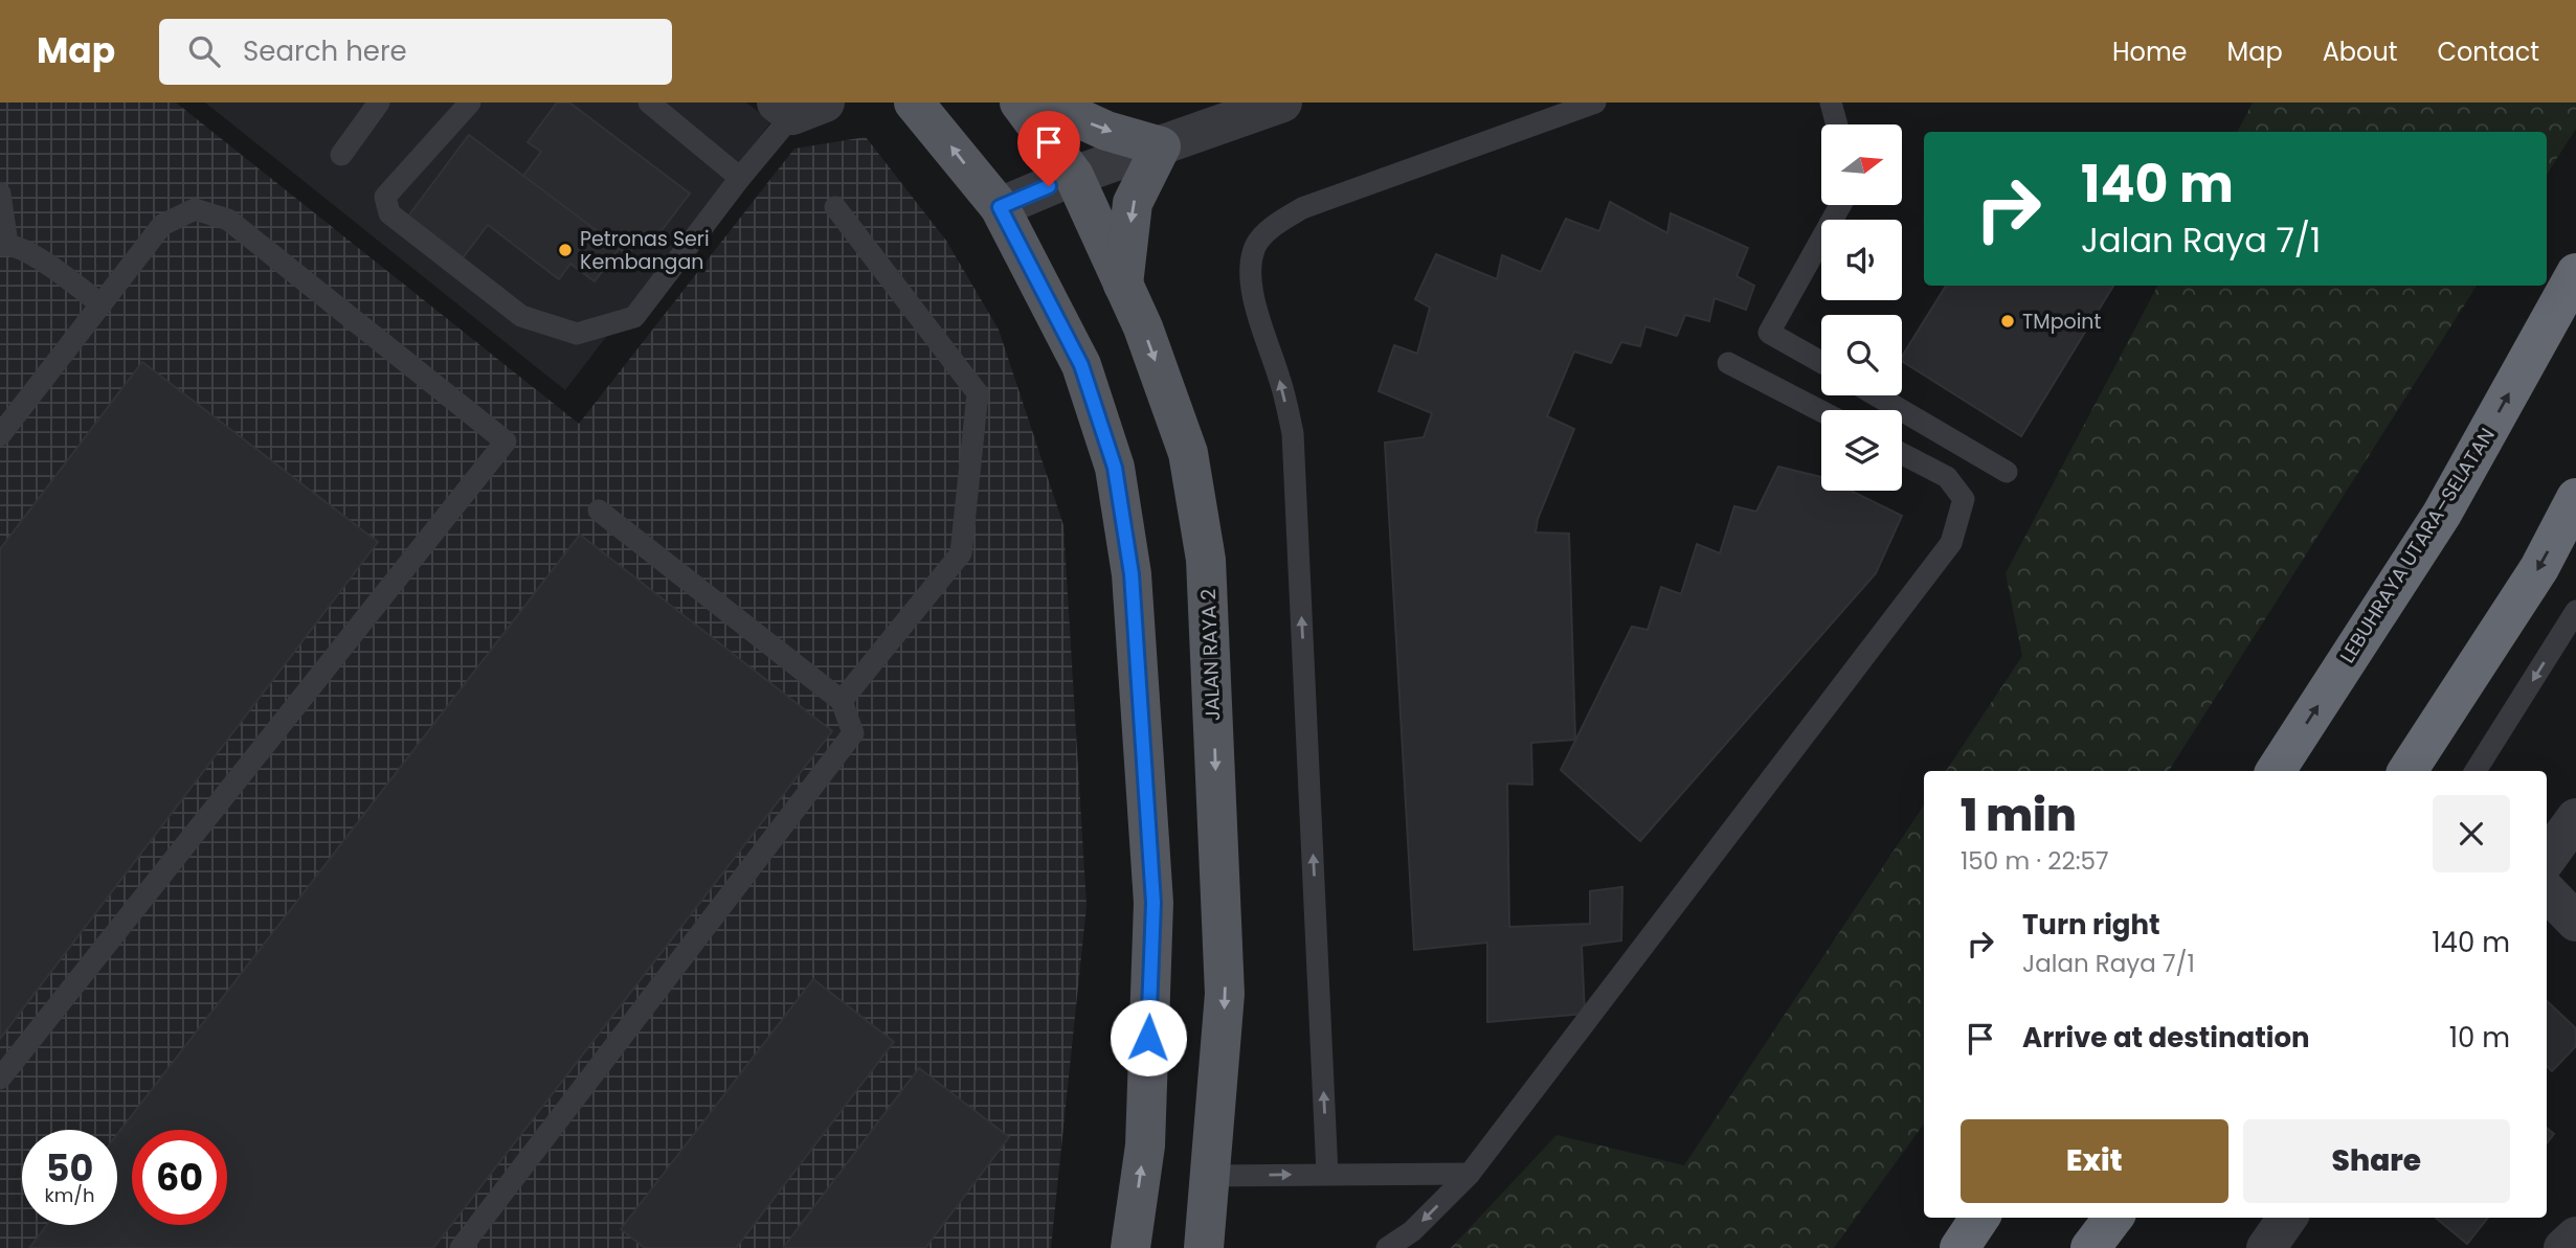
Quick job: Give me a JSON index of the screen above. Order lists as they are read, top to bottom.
{
  "streets": {
    "highway": ["LEBUHRAYA UTARA–SELATAN"],
    "main road": ["JALAN RAYA 2"]
  },
  "places": ["Petronas Seri Kembangan", "TMpoint"],
  "north": "right",
  "page": {
    "header": "Map",
    "search": "Search here",
    "nav": [
      "Home",
      "Map",
      "About",
      "Contact"
    ],
    "turn": ["140 m", "Jalan Raya 7/1"],
    "heading": ["1 min", "150 m · 22:57"],
    "list": [
      {
        "name": "Turn right",
        "note": "Jalan Raya 7/1",
        "value": "140 m"
      },
      {
        "name": "Arrive at destination",
        "value": "10 m"
      }
    ],
    "buttons": ["Exit", "Share"],
    "speed": "50 km/h",
    "limit": "60"
  }
}
